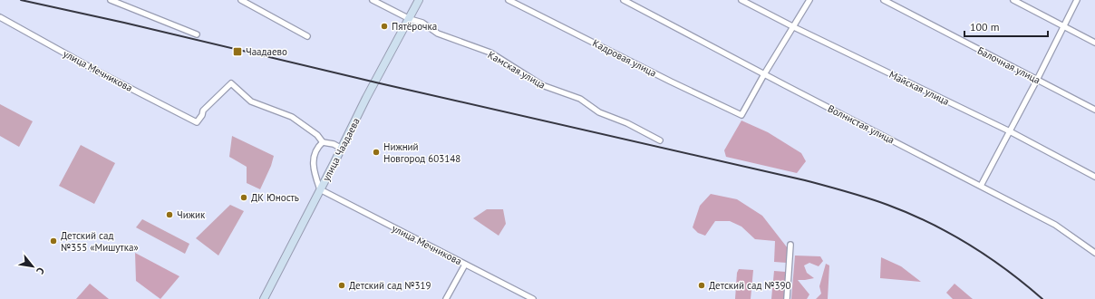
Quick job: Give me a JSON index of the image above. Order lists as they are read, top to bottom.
{
  "streets": {
    "street": [
      "Кадровая улица",
      "Балочная улица",
      "Камская улица",
      "улица Мечникова",
      "Майская улица",
      "Волнистая улица",
      "улица Чаадаева"
    ]
  },
  "crossings": [
    ["Кадровая улица", "Волнистая улица"],
    ["Камская улица", "улица Чаадаева"],
    ["улица Мечникова", "улица Чаадаева"]
  ],
  "places": {
    "other": [
      "Пятёрочка",
      "Нижний Новгород 603148",
      "ДК Юность",
      "Чижик",
      "Детский сад №355 «Мишутка»",
      "Детский сад №319",
      "Детский сад №390"
    ],
    "transit": ["Чаадаево"]
  },
  "scale_bar": "100 m",
  "north": "bottom right"
}
